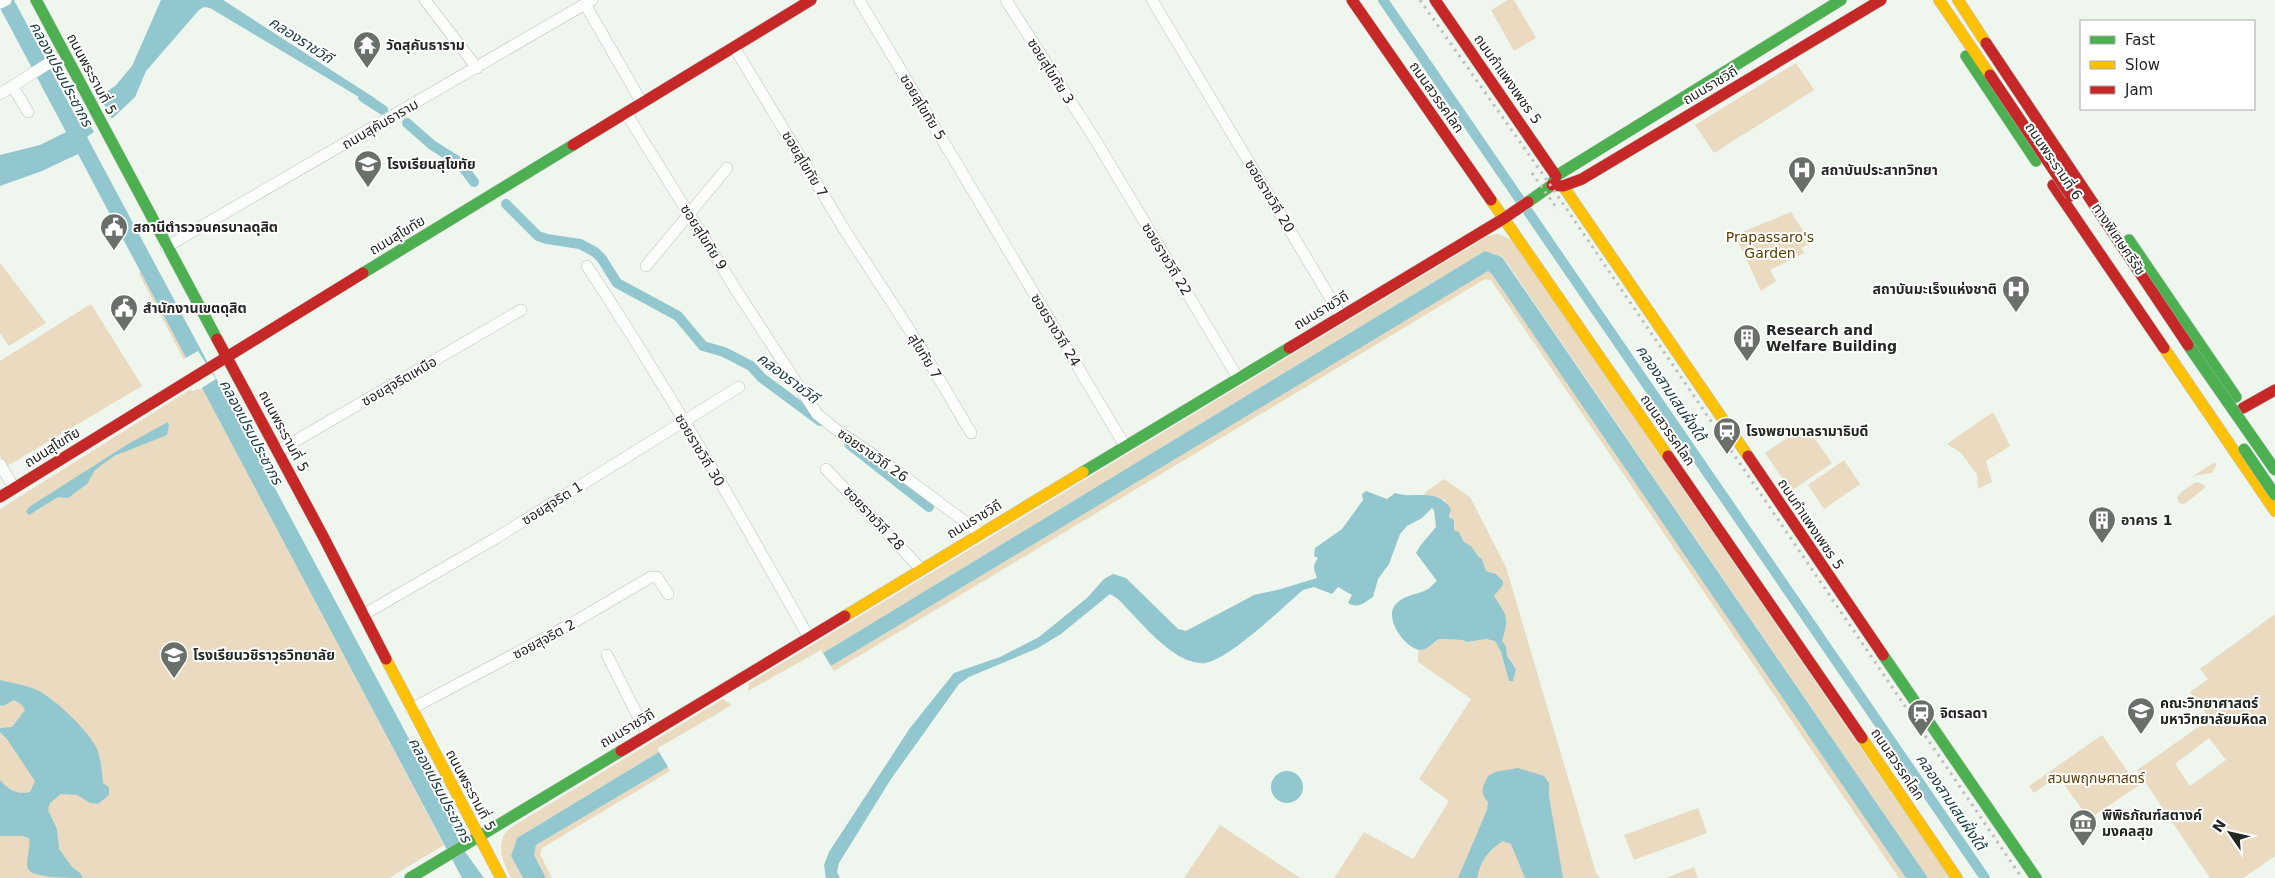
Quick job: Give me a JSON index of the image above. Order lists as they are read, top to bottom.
{
  "streets": {
    "main road": [
      "ถนนพระรามที่ 5",
      "ถนนกำแพงเพชร 5",
      "ถนนราชวิถี",
      "ถนนสวรรคโลก",
      "ถนนพระรามที่ 6",
      "ถนนสุโขทัย",
      "ทางพิเศษศรีรัช"
    ],
    "street": [
      "ซอยสุโขทัย 3",
      "ซอยสุโขทัย 5",
      "ถนนสุคันธาราม",
      "ซอยสุโขทัย 7",
      "ซอยราชวิถี 20",
      "ซอยสุโขทัย 9",
      "ซอยราชวิถี 22",
      "ซอยราชวิถี 24",
      "สุโขทัย 7",
      "ซอยสุจริตเหนือ",
      "ซอยราชวิถี 30",
      "ซอยราชวิถี 26",
      "ซอยสุจริต 1",
      "ซอยราชวิถี 28",
      "ซอยสุจริต 2"
    ]
  },
  "crossings": [
    ["ซอยสุโขทัย 3", "ซอยราชวิถี 22"],
    ["ถนนพระรามที่ 5", "ถนนราชวิถี"],
    ["ถนนพระรามที่ 5", "ถนนสุคันธาราม"],
    ["ถนนพระรามที่ 5", "ถนนสุโขทัย"],
    ["ถนนพระรามที่ 5", "ซอยสุจริตเหนือ"],
    ["ถนนพระรามที่ 5", "ซอยสุจริต 1"],
    ["ถนนพระรามที่ 5", "ซอยสุจริต 2"],
    ["ถนนกำแพงเพชร 5", "ถนนราชวิถี"],
    ["ถนนราชวิถี", "ถนนสวรรคโลก"],
    ["ถนนราชวิถี", "ซอยราชวิถี 20"],
    ["ถนนราชวิถี", "ซอยราชวิถี 22"],
    ["ถนนราชวิถี", "ซอยราชวิถี 24"],
    ["ถนนราชวิถี", "ซอยราชวิถี 30"],
    ["ถนนราชวิถี", "ซอยราชวิถี 26"],
    ["ถนนราชวิถี", "ซอยราชวิถี 28"],
    ["ซอยสุโขทัย 5", "ซอยราชวิถี 24"],
    ["ซอยสุโขทัย 7", "ถนนสุโขทัย"],
    ["ซอยสุโขทัย 7", "สุโขทัย 7"],
    ["ถนนสุโขทัย", "ซอยสุโขทัย 9"],
    ["ซอยสุโขทัย 9", "ซอยราชวิถี 26"],
    ["ซอยราชวิถี 30", "ซอยสุจริต 1"]
  ],
  "water": ["คลองราชวิถี", "คลองเปรมประชากร", "คลองสามเสนฝั่งใต้"],
  "parks": ["Prapassaro's Garden", "สวนพฤกษศาสตร์"],
  "places": {
    "temple": ["วัดสุคันธาราม"],
    "school or university": ["โรงเรียนสุโขทัย", "โรงเรียนวชิราวุธวิทยาลัย", "คณะวิทยาศาสตร์ มหาวิทยาลัยมหิดล"],
    "hospital": ["สถาบันประสาทวิทยา", "สถาบันมะเร็งแห่งชาติ"],
    "public building": ["สถานีตำรวจนครบาลดุสิต", "สำนักงานเขตดุสิต"],
    "building": ["Research and Welfare Building", "อาคาร 1"],
    "station": ["โรงพยาบาลรามาธิบดี", "จิตรลดา"],
    "museum": ["พิพิธภัณฑ์สตางค์ มงคลสุข"]
  },
  "legend": ["Fast", "Slow", "Jam"],
  "north": "top left"
}
